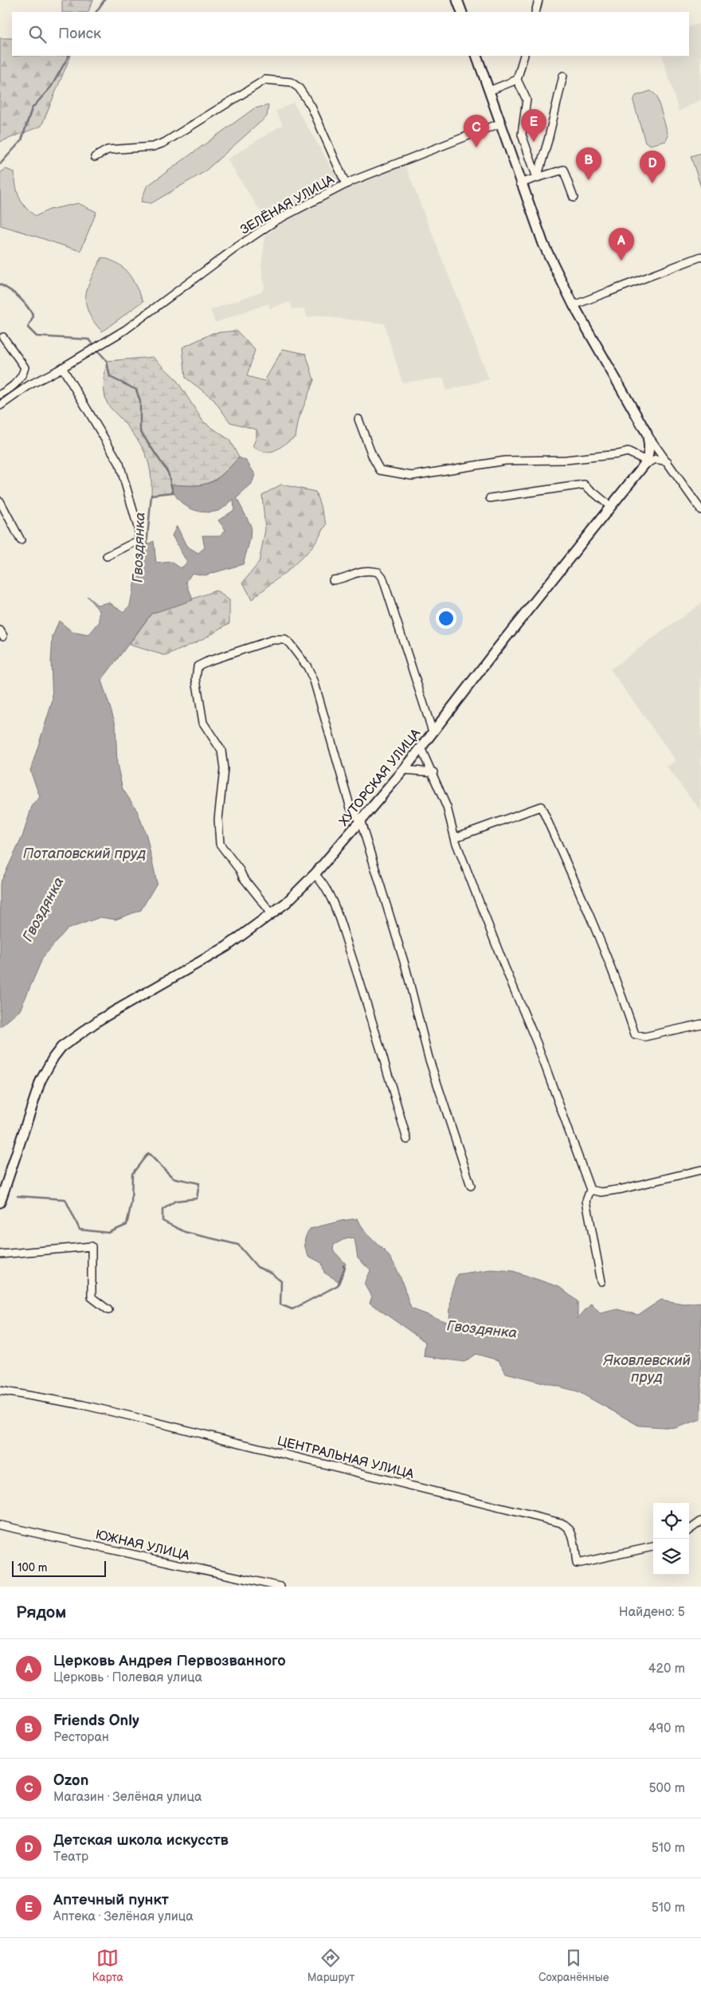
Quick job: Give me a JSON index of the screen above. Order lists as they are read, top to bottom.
{
  "streets": {
    "main road": ["ХУТОРСКАЯ УЛИЦА"],
    "street": ["ЗЕЛЁНАЯ УЛИЦА", "ЦЕНТРАЛЬНАЯ УЛИЦА", "ЮЖНАЯ УЛИЦА"]
  },
  "water": ["Гвоздянка", "Потаповский пруд", "Яковлевский пруд"],
  "scale_bar": "100 m",
  "page": {
    "search": "Поиск",
    "pins": [
      "E",
      "C",
      "B",
      "D",
      "A"
    ],
    "scale": "100 m",
    "heading": ["Рядом", "Найдено: 5"],
    "list": [
      {
        "mark": "A",
        "name": "Церковь Андрея Первозванного",
        "note": "Церковь · Полевая улица",
        "value": "420 m"
      },
      {
        "mark": "B",
        "name": "Friends Only",
        "note": "Ресторан",
        "value": "490 m"
      },
      {
        "mark": "C",
        "name": "Ozon",
        "note": "Магазин · Зелёная улица",
        "value": "500 m"
      },
      {
        "mark": "D",
        "name": "Детская школа искусств",
        "note": "Театр",
        "value": "510 m"
      },
      {
        "mark": "E",
        "name": "Аптечный пункт",
        "note": "Аптека · Зелёная улица",
        "value": "510 m"
      }
    ],
    "nav": ["Карта", "Маршрут", "Сохранённые"]
  }
}
